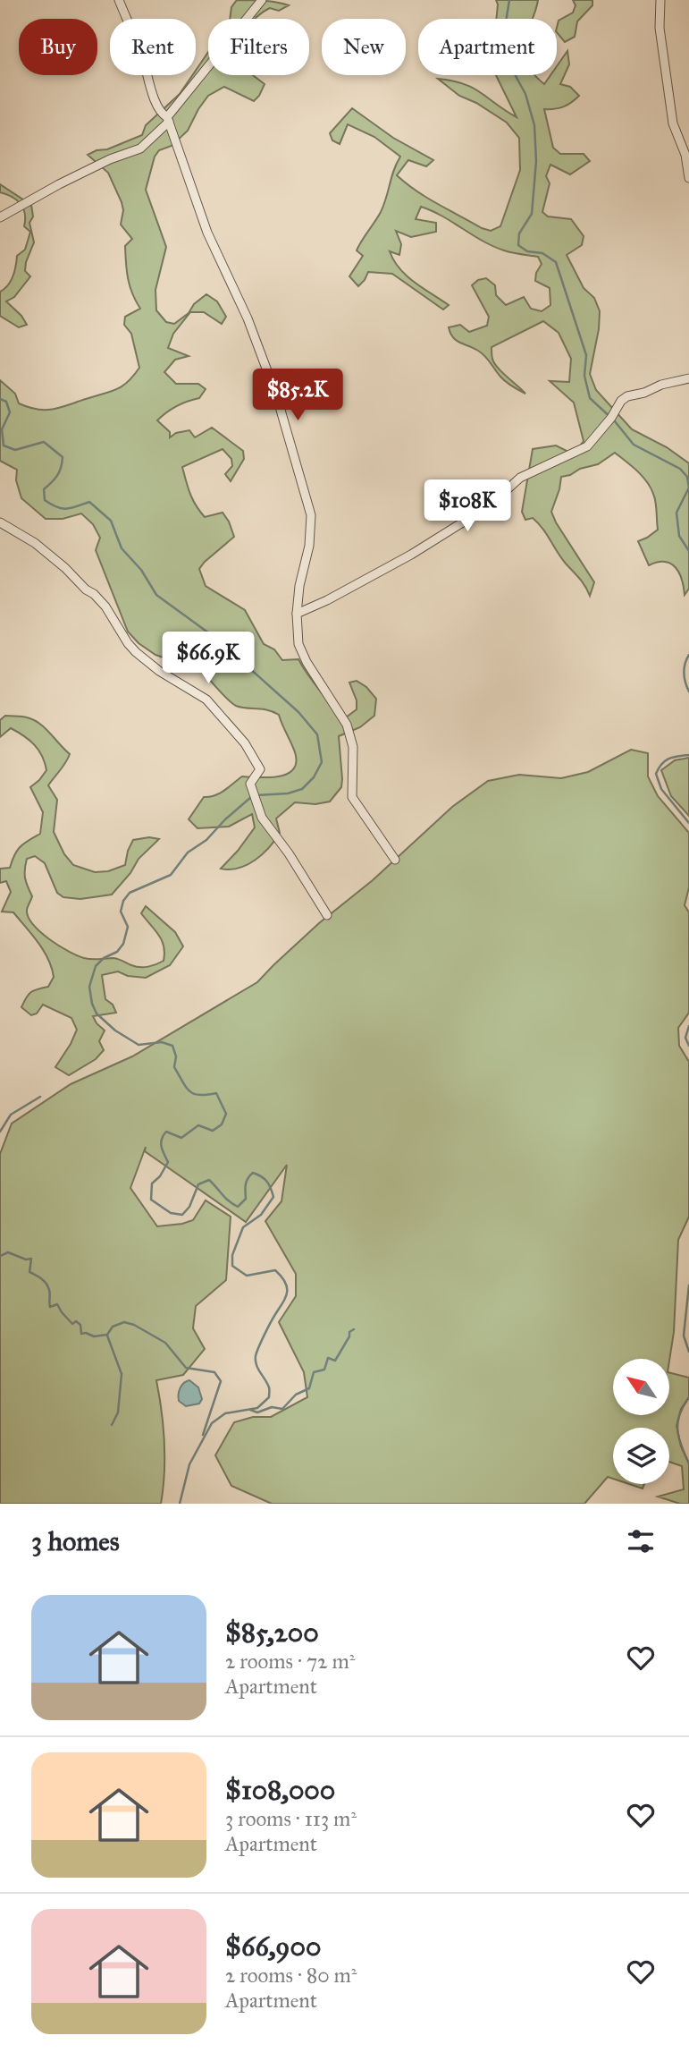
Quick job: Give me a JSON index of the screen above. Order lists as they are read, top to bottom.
{
  "north": "top left",
  "page": {
    "chip": [
      "Buy",
      "Rent",
      "Filters",
      "New",
      "Apartment"
    ],
    "price": ["$85.2K", "$108K", "$66.9K"],
    "heading": "3 homes",
    "list": [
      {
        "name": "$85,200",
        "note": "2 rooms · 72 m² · Apartment"
      },
      {
        "name": "$108,000",
        "note": "3 rooms · 113 m² · Apartment"
      },
      {
        "name": "$66,900",
        "note": "2 rooms · 80 m² · Apartment"
      }
    ]
  }
}
